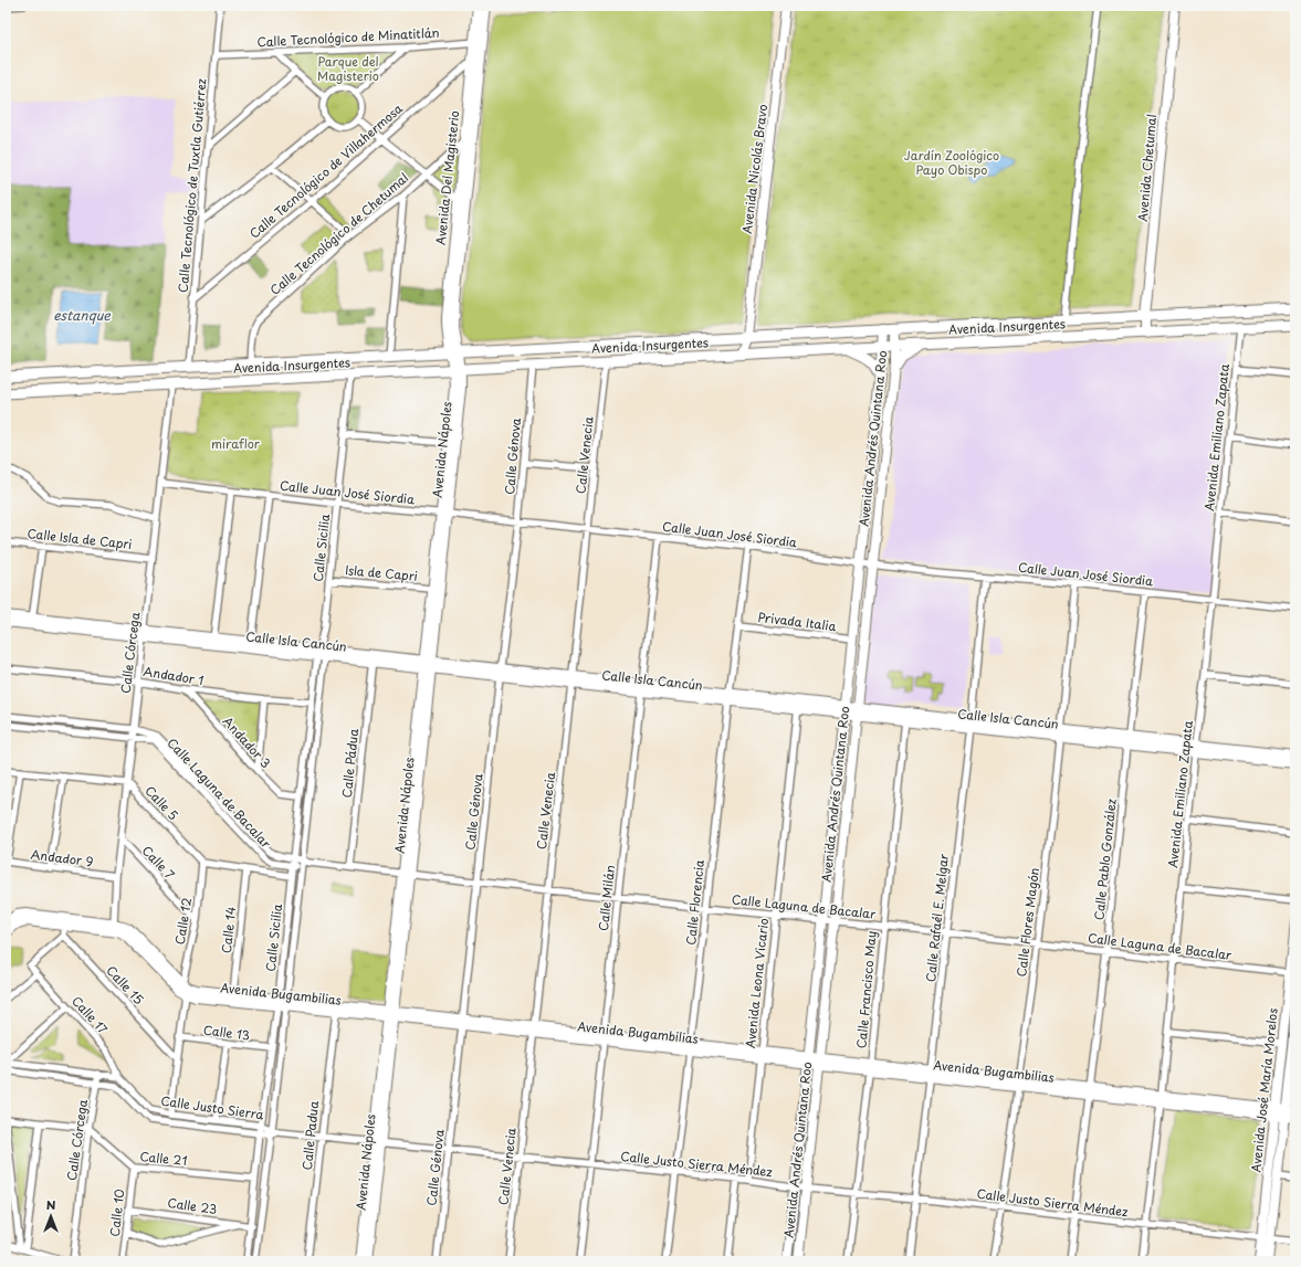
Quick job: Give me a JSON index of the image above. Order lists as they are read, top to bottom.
{
  "streets": {
    "main road": [
      "Avenida Chetumal",
      "Avenida Nicolás Bravo",
      "Avenida Del Magisterio",
      "Avenida Insurgentes",
      "Avenida Andrés Quintana Roo",
      "Avenida Nápoles",
      "Calle Isla Cancún",
      "Avenida Bugambilias",
      "Avenida José María Morelos"
    ],
    "street": [
      "Calle Tecnológico de Minatitlán",
      "Calle Tecnológico de Villahermosa",
      "Calle Tecnológico de Tuxtla Gutiérrez",
      "Calle Tecnológico de Chetumal",
      "Avenida Emiliano Zapata",
      "Calle Venecia",
      "Calle Génova",
      "Calle Juan José Siordia",
      "Calle Isla de Capri",
      "Calle Sicilia",
      "Isla de Capri",
      "Privada Italia",
      "Calle Córcega",
      "Andador 1",
      "Andador 3",
      "Calle Pádua",
      "Calle Laguna de Bacalar",
      "Calle 5",
      "Andador 9",
      "Calle Pablo González",
      "Calle 7",
      "Calle Milán",
      "Calle Florencia",
      "Calle Rafaél E. Melgar",
      "Calle 12",
      "Calle Flores Magón",
      "Calle 14",
      "Avenida Leona Vicario",
      "Calle 15",
      "Calle Francisco May",
      "Calle 17",
      "Calle 13",
      "Calle Justo Sierra",
      "Calle Padua",
      "Calle 21",
      "Calle Justo Sierra Méndez",
      "Calle 23",
      "Calle 10"
    ]
  },
  "crossings": [
    ["Calle Tecnológico de Minatitlán", "Avenida Del Magisterio"],
    ["Calle Tecnológico de Minatitlán", "Calle Tecnológico de Tuxtla Gutiérrez"],
    ["Avenida Chetumal", "Avenida Insurgentes"],
    ["Avenida Nicolás Bravo", "Avenida Insurgentes"],
    ["Calle Tecnológico de Villahermosa", "Avenida Del Magisterio"],
    ["Calle Tecnológico de Villahermosa", "Calle Tecnológico de Tuxtla Gutiérrez"],
    ["Avenida Del Magisterio", "Calle Tecnológico de Chetumal"],
    ["Avenida Del Magisterio", "Avenida Insurgentes"],
    ["Avenida Del Magisterio", "Avenida Nápoles"],
    ["Calle Tecnológico de Tuxtla Gutiérrez", "Avenida Insurgentes"],
    ["Calle Tecnológico de Chetumal", "Avenida Insurgentes"],
    ["Avenida Insurgentes", "Avenida Emiliano Zapata"],
    ["Avenida Insurgentes", "Avenida Andrés Quintana Roo"],
    ["Avenida Insurgentes", "Avenida Nápoles"],
    ["Avenida Insurgentes", "Calle Venecia"],
    ["Avenida Insurgentes", "Calle Génova"],
    ["Avenida Insurgentes", "Calle Sicilia"],
    ["Avenida Insurgentes", "Calle Córcega"],
    ["Avenida Emiliano Zapata", "Calle Juan José Siordia"],
    ["Avenida Emiliano Zapata", "Calle Isla Cancún"],
    ["Avenida Emiliano Zapata", "Calle Laguna de Bacalar"],
    ["Avenida Emiliano Zapata", "Avenida Bugambilias"],
    ["Avenida Emiliano Zapata", "Calle Justo Sierra Méndez"],
    ["Avenida Andrés Quintana Roo", "Calle Juan José Siordia"],
    ["Avenida Andrés Quintana Roo", "Privada Italia"],
    ["Avenida Andrés Quintana Roo", "Calle Isla Cancún"],
    ["Avenida Andrés Quintana Roo", "Calle Laguna de Bacalar"],
    ["Avenida Andrés Quintana Roo", "Avenida Bugambilias"],
    ["Avenida Andrés Quintana Roo", "Calle Justo Sierra Méndez"],
    ["Avenida Nápoles", "Calle Juan José Siordia"],
    ["Avenida Nápoles", "Isla de Capri"],
    ["Avenida Nápoles", "Calle Isla Cancún"],
    ["Avenida Nápoles", "Calle Laguna de Bacalar"],
    ["Avenida Nápoles", "Avenida Bugambilias"],
    ["Avenida Nápoles", "Calle Justo Sierra Méndez"],
    ["Calle Venecia", "Calle Juan José Siordia"],
    ["Calle Venecia", "Calle Isla Cancún"],
    ["Calle Venecia", "Calle Laguna de Bacalar"],
    ["Calle Venecia", "Avenida Bugambilias"],
    ["Calle Venecia", "Calle Justo Sierra Méndez"],
    ["Calle Génova", "Calle Juan José Siordia"],
    ["Calle Génova", "Calle Isla Cancún"],
    ["Calle Génova", "Calle Laguna de Bacalar"],
    ["Calle Génova", "Avenida Bugambilias"],
    ["Calle Génova", "Calle Justo Sierra Méndez"],
    ["Calle Juan José Siordia", "Calle Sicilia"],
    ["Calle Juan José Siordia", "Calle Córcega"],
    ["Calle Juan José Siordia", "Calle Pablo González"],
    ["Calle Juan José Siordia", "Calle Milán"],
    ["Calle Juan José Siordia", "Calle Florencia"],
    ["Calle Juan José Siordia", "Calle Rafaél E. Melgar"],
    ["Calle Juan José Siordia", "Calle Flores Magón"],
    ["Calle Isla de Capri", "Calle Córcega"],
    ["Calle Sicilia", "Isla de Capri"],
    ["Calle Sicilia", "Calle Isla Cancún"],
    ["Calle Sicilia", "Andador 1"],
    ["Calle Sicilia", "Andador 3"],
    ["Calle Sicilia", "Calle Laguna de Bacalar"],
    ["Calle Sicilia", "Avenida Bugambilias"],
    ["Calle Sicilia", "Calle 13"],
    ["Calle Sicilia", "Calle Justo Sierra"],
    ["Calle Sicilia", "Calle 21"],
    ["Calle Sicilia", "Calle Justo Sierra Méndez"],
    ["Calle Sicilia", "Calle 23"],
    ["Privada Italia", "Calle Florencia"],
    ["Calle Isla Cancún", "Calle Córcega"],
    ["Calle Isla Cancún", "Calle Pádua"],
    ["Calle Isla Cancún", "Calle Pablo González"],
    ["Calle Isla Cancún", "Calle Milán"],
    ["Calle Isla Cancún", "Calle Florencia"],
    ["Calle Isla Cancún", "Calle Rafaél E. Melgar"],
    ["Calle Isla Cancún", "Calle Flores Magón"],
    ["Calle Isla Cancún", "Avenida Leona Vicario"],
    ["Calle Isla Cancún", "Calle Francisco May"],
    ["Calle Córcega", "Andador 1"],
    ["Calle Córcega", "Calle Laguna de Bacalar"],
    ["Calle Córcega", "Calle 5"],
    ["Calle Córcega", "Andador 9"],
    ["Calle Córcega", "Calle 7"],
    ["Calle Córcega", "Avenida Bugambilias"],
    ["Calle Córcega", "Calle Justo Sierra"],
    ["Calle Córcega", "Calle 21"],
    ["Andador 1", "Andador 3"],
    ["Calle Pádua", "Calle Laguna de Bacalar"],
    ["Calle Laguna de Bacalar", "Calle Pablo González"],
    ["Calle Laguna de Bacalar", "Calle Milán"],
    ["Calle Laguna de Bacalar", "Calle Florencia"],
    ["Calle Laguna de Bacalar", "Calle Rafaél E. Melgar"],
    ["Calle Laguna de Bacalar", "Calle Flores Magón"],
    ["Calle Laguna de Bacalar", "Avenida Leona Vicario"],
    ["Calle Laguna de Bacalar", "Calle Francisco May"],
    ["Calle Laguna de Bacalar", "Avenida José María Morelos"],
    ["Calle 5", "Calle 12"],
    ["Calle Pablo González", "Avenida Bugambilias"],
    ["Calle Pablo González", "Calle Justo Sierra Méndez"],
    ["Calle 7", "Calle 12"],
    ["Calle Milán", "Avenida Bugambilias"],
    ["Calle Milán", "Calle Justo Sierra Méndez"],
    ["Calle Florencia", "Avenida Bugambilias"],
    ["Calle Florencia", "Calle Justo Sierra Méndez"],
    ["Calle Rafaél E. Melgar", "Avenida Bugambilias"],
    ["Calle Rafaél E. Melgar", "Calle Justo Sierra Méndez"],
    ["Calle 12", "Avenida Bugambilias"],
    ["Calle Flores Magón", "Avenida Bugambilias"],
    ["Calle Flores Magón", "Calle Justo Sierra Méndez"],
    ["Calle 14", "Avenida Bugambilias"],
    ["Avenida Leona Vicario", "Avenida Bugambilias"],
    ["Avenida Leona Vicario", "Calle Justo Sierra Méndez"],
    ["Calle 15", "Calle 17"],
    ["Calle Francisco May", "Avenida Bugambilias"],
    ["Calle Francisco May", "Calle Justo Sierra Méndez"],
    ["Avenida Bugambilias", "Avenida José María Morelos"],
    ["Avenida Bugambilias", "Calle Padua"],
    ["Calle 17", "Calle Justo Sierra"],
    ["Avenida José María Morelos", "Calle Justo Sierra Méndez"],
    ["Calle Justo Sierra", "Calle Justo Sierra Méndez"],
    ["Calle Padua", "Calle Justo Sierra Méndez"],
    ["Calle 21", "Calle 10"],
    ["Calle 23", "Calle 10"]
  ],
  "water": ["estanque"],
  "parks": ["Parque del Magisterio", "Jardín Zoológico Payo Obispo", "miraflor"],
  "north": "top"
}
